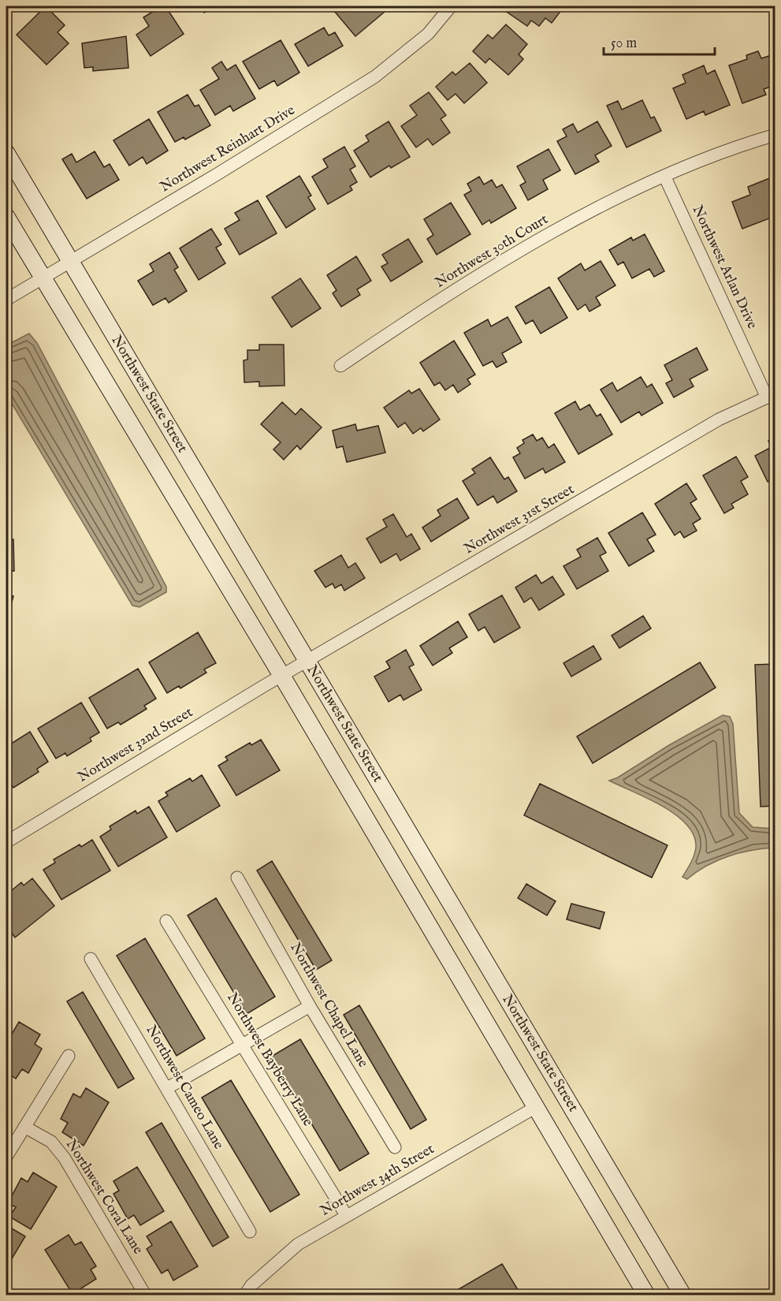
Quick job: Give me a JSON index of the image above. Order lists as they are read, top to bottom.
{
  "streets": {
    "main road": ["Northwest State Street"],
    "street": [
      "Northwest Reinhart Drive",
      "Northwest 30th Court",
      "Northwest Arlan Drive",
      "Northwest 31st Street",
      "Northwest 32nd Street",
      "Northwest Chapel Lane",
      "Northwest Bayberry Lane",
      "Northwest Cameo Lane",
      "Northwest 34th Street",
      "Northwest Coral Lane"
    ]
  },
  "crossings": [
    ["Northwest Reinhart Drive", "Northwest State Street"],
    ["Northwest 30th Court", "Northwest Arlan Drive"],
    ["Northwest Arlan Drive", "Northwest 31st Street"],
    ["Northwest State Street", "Northwest 31st Street"],
    ["Northwest State Street", "Northwest 32nd Street"],
    ["Northwest State Street", "Northwest 34th Street"],
    ["Northwest 31st Street", "Northwest 32nd Street"],
    ["Northwest Bayberry Lane", "Northwest 34th Street"]
  ],
  "scale_bar": "50 m"
}
